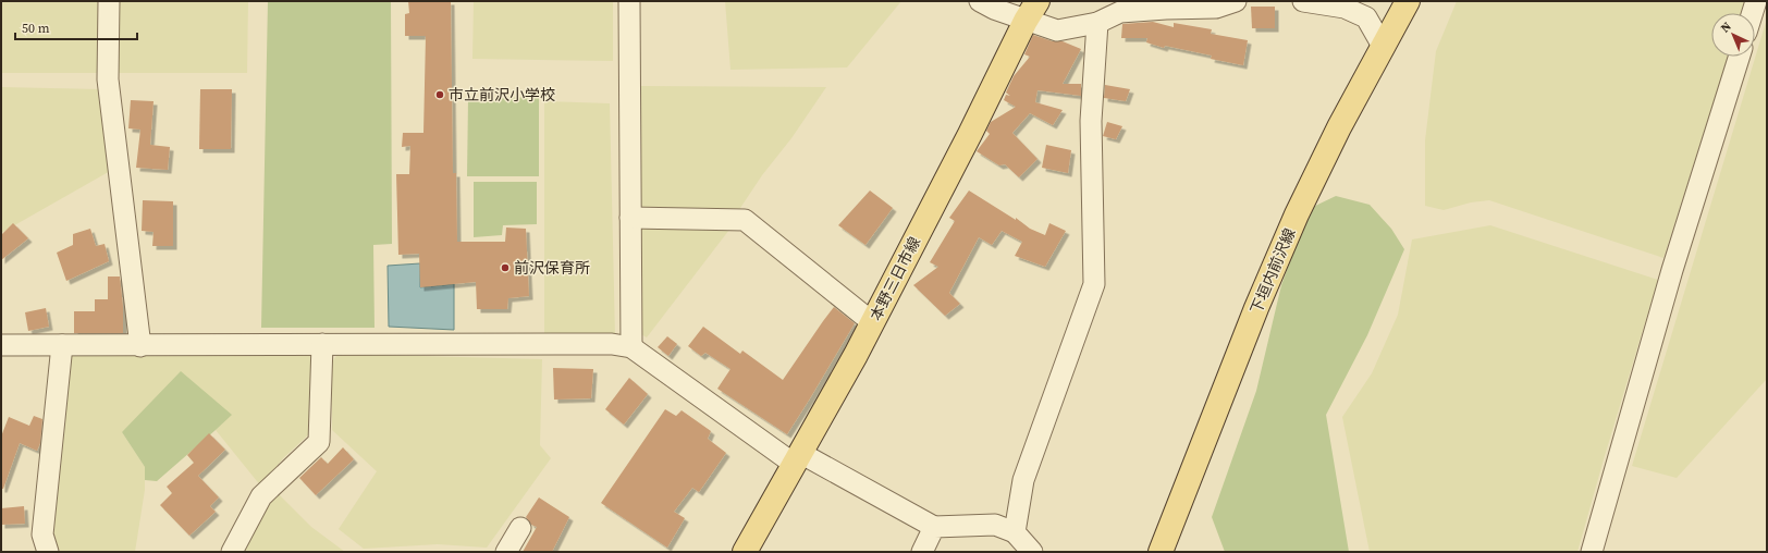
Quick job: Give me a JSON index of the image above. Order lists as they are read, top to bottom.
{
  "streets": {
    "main road": ["下垣内前沢線", "本野三日市線"]
  },
  "places": ["市立前沢小学校", "前沢保育所"],
  "scale_bar": "50 m",
  "north": "top left"
}
